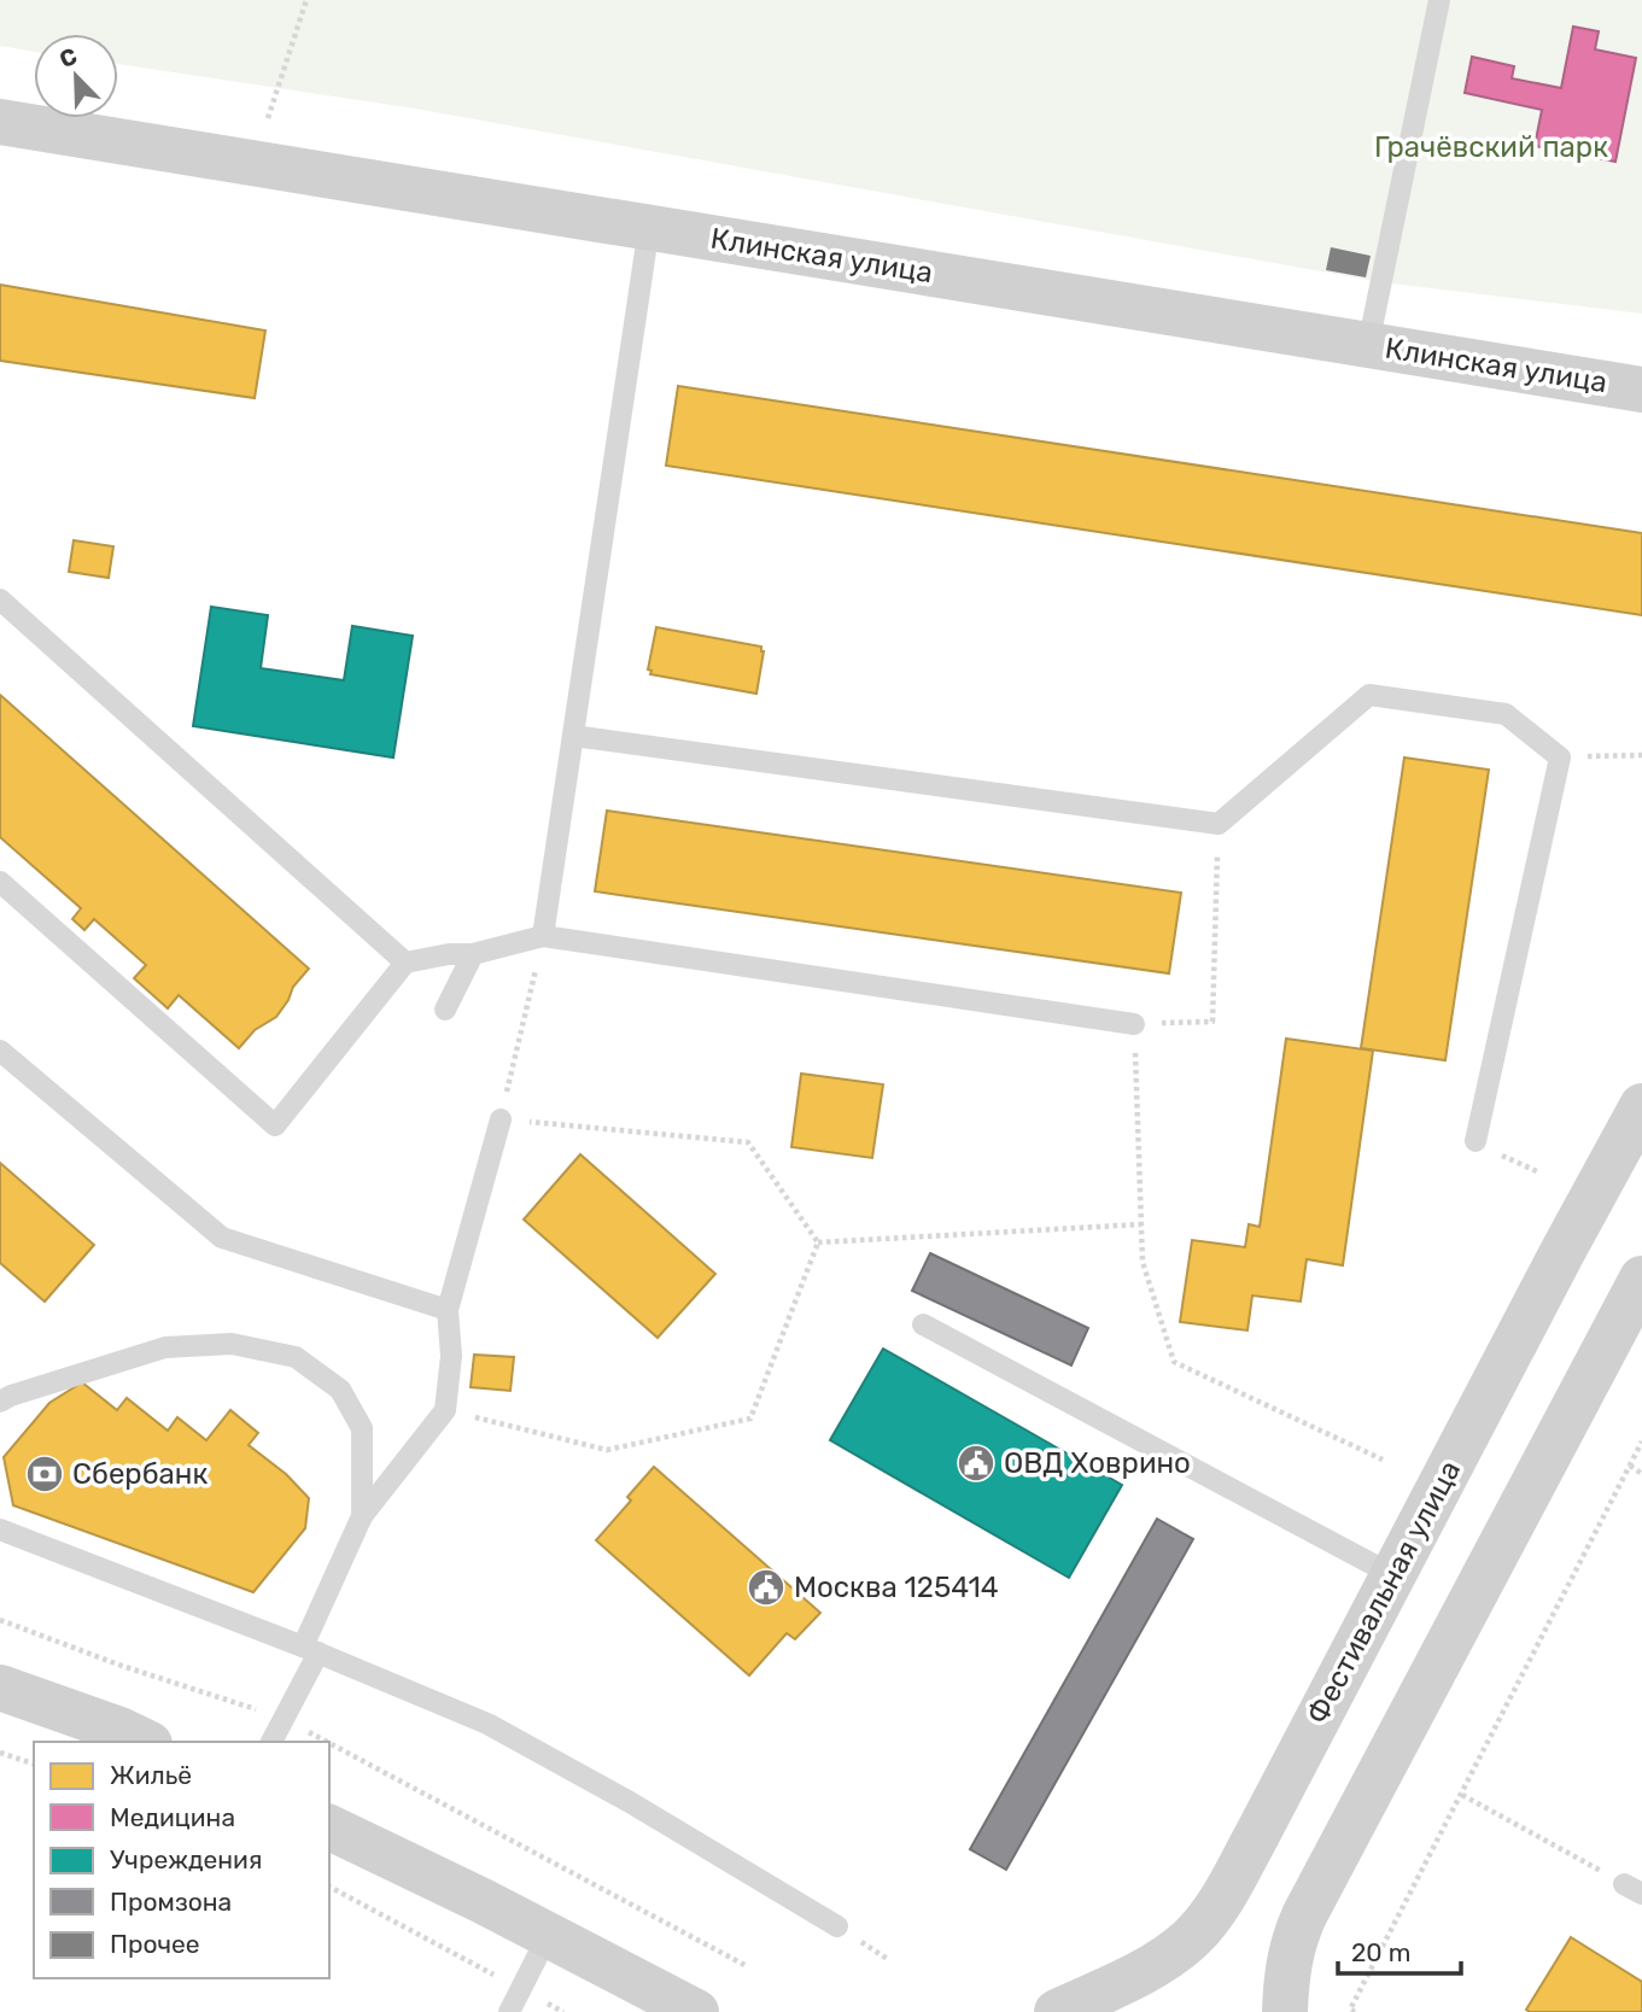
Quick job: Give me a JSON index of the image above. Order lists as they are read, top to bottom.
{
  "streets": {
    "main road": ["Клинская улица", "Фестивальная улица"]
  },
  "parks": ["Грачёвский парк"],
  "places": {
    "public building": ["ОВД Ховрино", "Москва 125414"],
    "bank": ["Сбербанк"]
  },
  "legend": [
    "Жильё",
    "Медицина",
    "Учреждения",
    "Промзона",
    "Прочее"
  ],
  "scale_bar": "20 m",
  "north": "top left"
}
